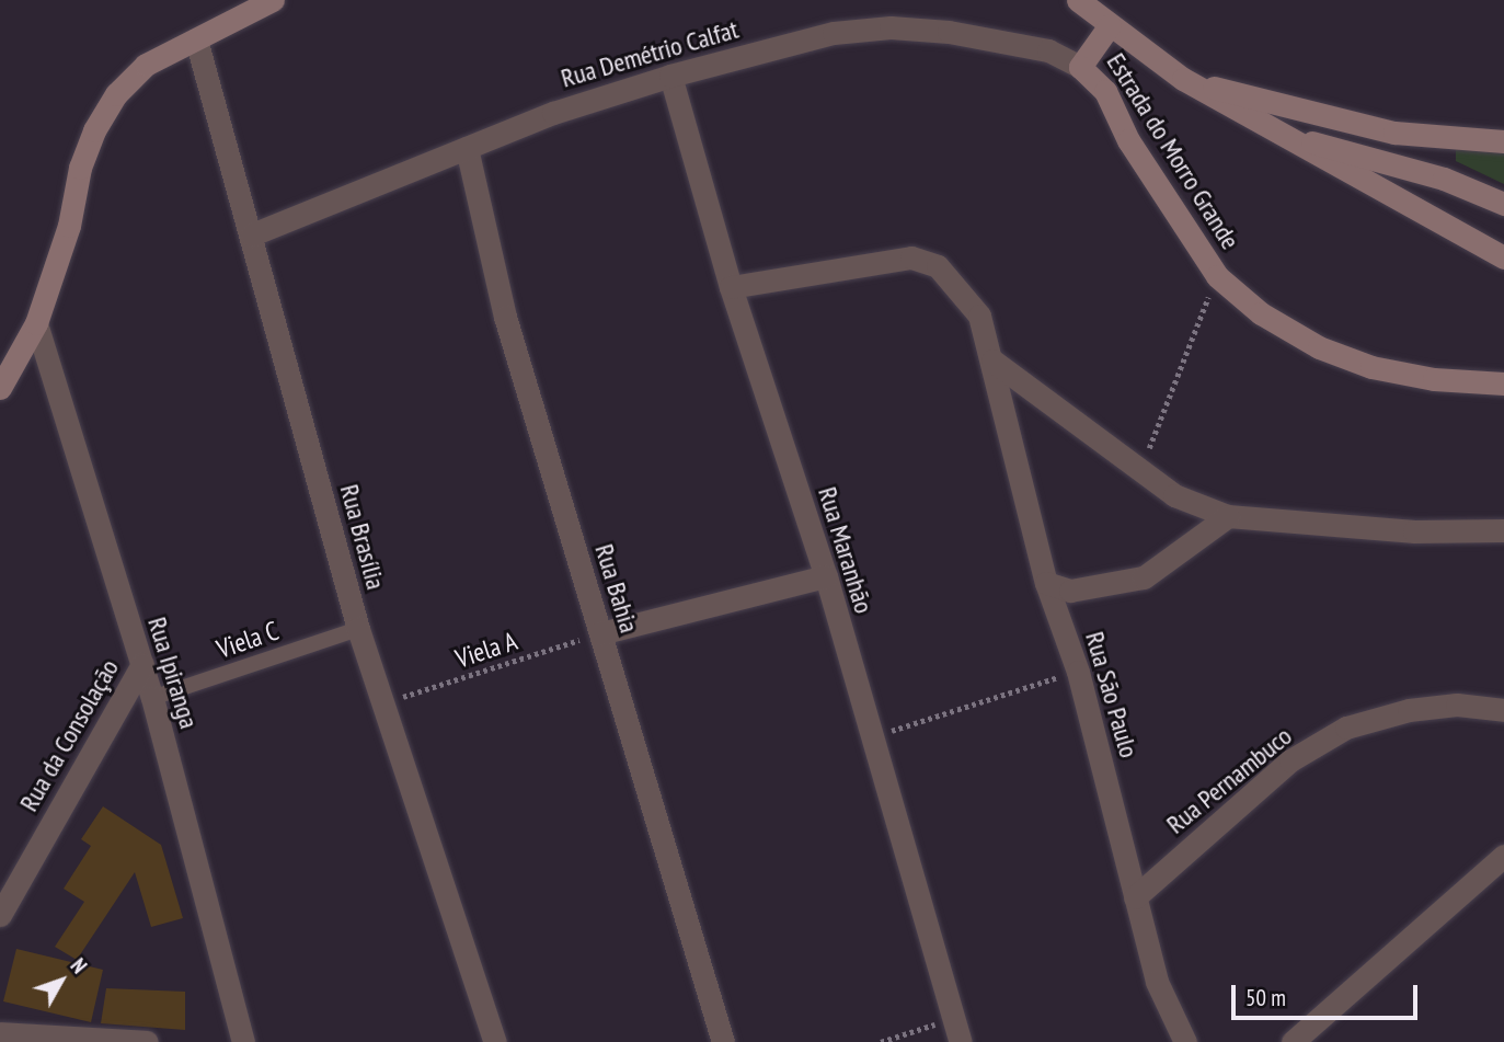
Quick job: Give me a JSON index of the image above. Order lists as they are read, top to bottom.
{
  "streets": {
    "street": [
      "Rua Demétrio Calfat",
      "Estrada do Morro Grande",
      "Rua Brasília",
      "Rua Maranhão",
      "Rua Bahia",
      "Rua Ipiranga",
      "Rua São Paulo",
      "Rua da Consolação",
      "Rua Pernambuco"
    ],
    "lane": ["Viela C"],
    "path": ["Viela A"]
  },
  "crossings": [
    ["Rua Demétrio Calfat", "Estrada do Morro Grande"],
    ["Rua Demétrio Calfat", "Rua Brasília"],
    ["Rua Demétrio Calfat", "Rua Maranhão"],
    ["Rua Demétrio Calfat", "Rua Bahia"],
    ["Rua Brasília", "Viela C"],
    ["Rua Brasília", "Viela A"],
    ["Rua Maranhão", "Rua São Paulo"],
    ["Rua Bahia", "Viela A"],
    ["Viela C", "Rua Ipiranga"],
    ["Rua Ipiranga", "Rua da Consolação"],
    ["Rua São Paulo", "Rua Pernambuco"]
  ],
  "scale_bar": "50 m",
  "north": "top right"
}
